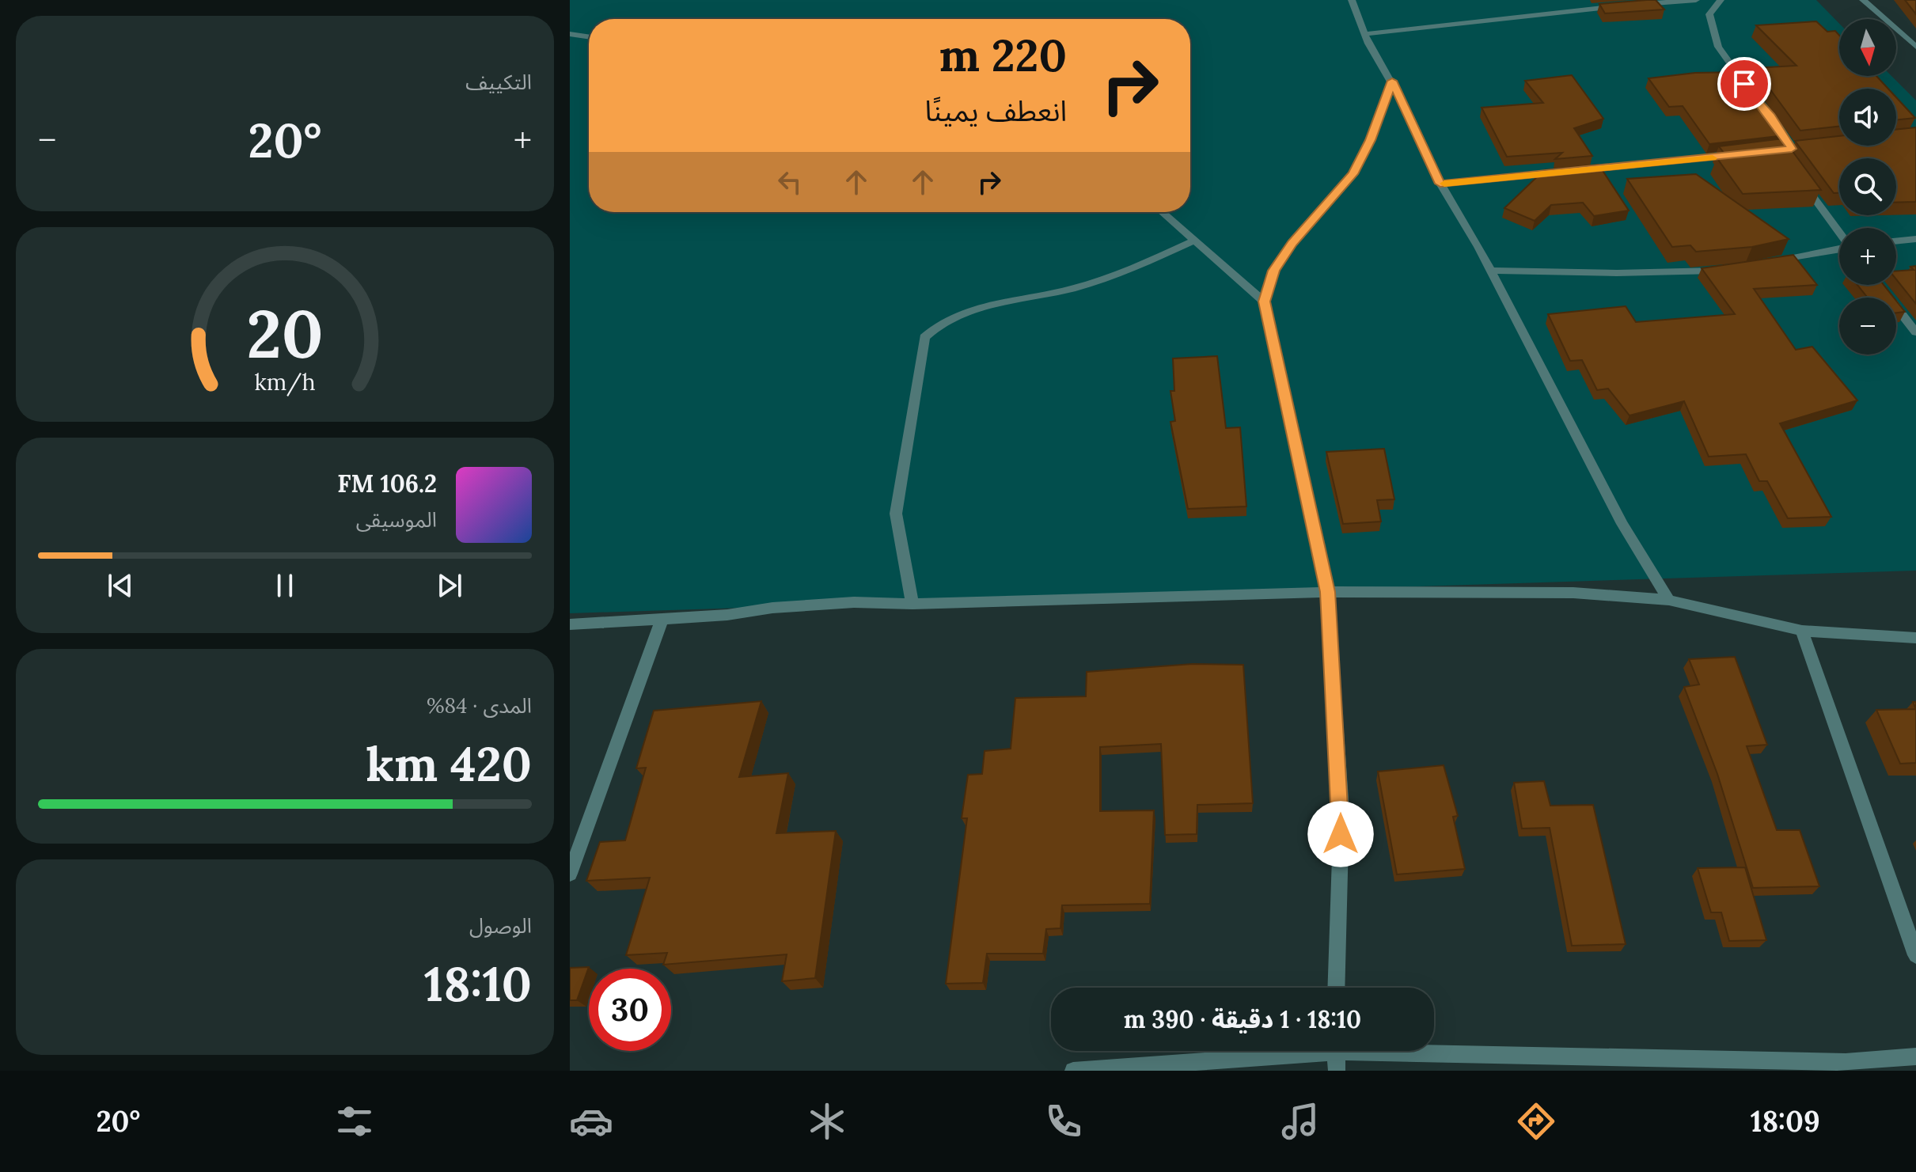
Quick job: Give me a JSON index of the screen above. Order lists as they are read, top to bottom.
{
  "north": "bottom",
  "page": {
    "tile": [
      "التكييف",
      ["المدى · 84%", "420 km"],
      ["الوصول", "18:10"]
    ],
    "map_buttons": ["+", "−"],
    "turn": ["220 m", "انعطف يمينًا"],
    "heat": ["−", "20°", "+"],
    "song": ["106.2 FM", "الموسيقى"],
    "limit": "30",
    "trip": "18:10 · 1 دقيقة · 390 m",
    "tabs": ["18:09", "20°"],
    "gauge": ["20", "km/h"]
  }
}
